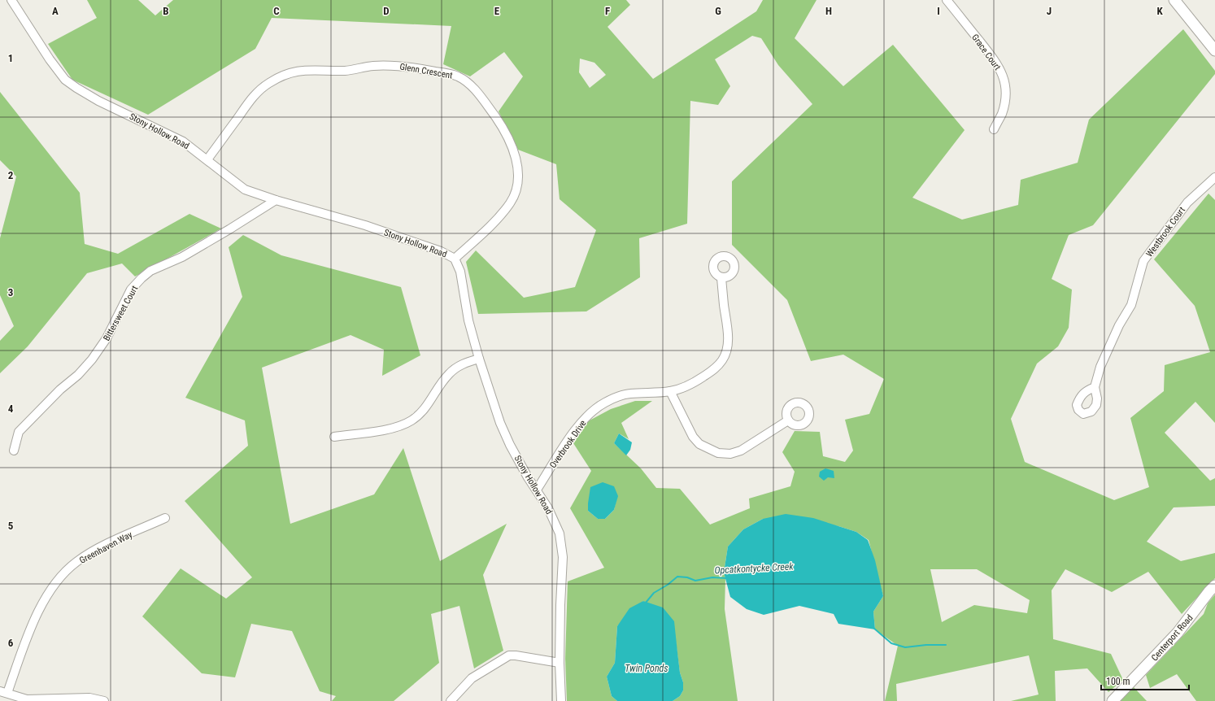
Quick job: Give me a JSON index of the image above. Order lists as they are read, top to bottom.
{
  "streets": {
    "main road": ["Centerport Road"],
    "street": [
      "Grace Court",
      "Glenn Crescent",
      "Stony Hollow Road",
      "Westbrook Court",
      "Bittersweet Court",
      "Overbrook Drive",
      "Greenhaven Way"
    ]
  },
  "crossings": [
    ["Glenn Crescent", "Stony Hollow Road"],
    ["Stony Hollow Road", "Bittersweet Court"],
    ["Stony Hollow Road", "Overbrook Drive"]
  ],
  "water": ["Opcatkontycke Creek", "Twin Ponds"],
  "scale_bar": "100 m",
  "grid": {
    "columns": [
      "A",
      "B",
      "C",
      "D",
      "E",
      "F",
      "G",
      "H",
      "I",
      "J",
      "K"
    ],
    "rows": [
      "1",
      "2",
      "3",
      "4",
      "5",
      "6"
    ]
  }
}
